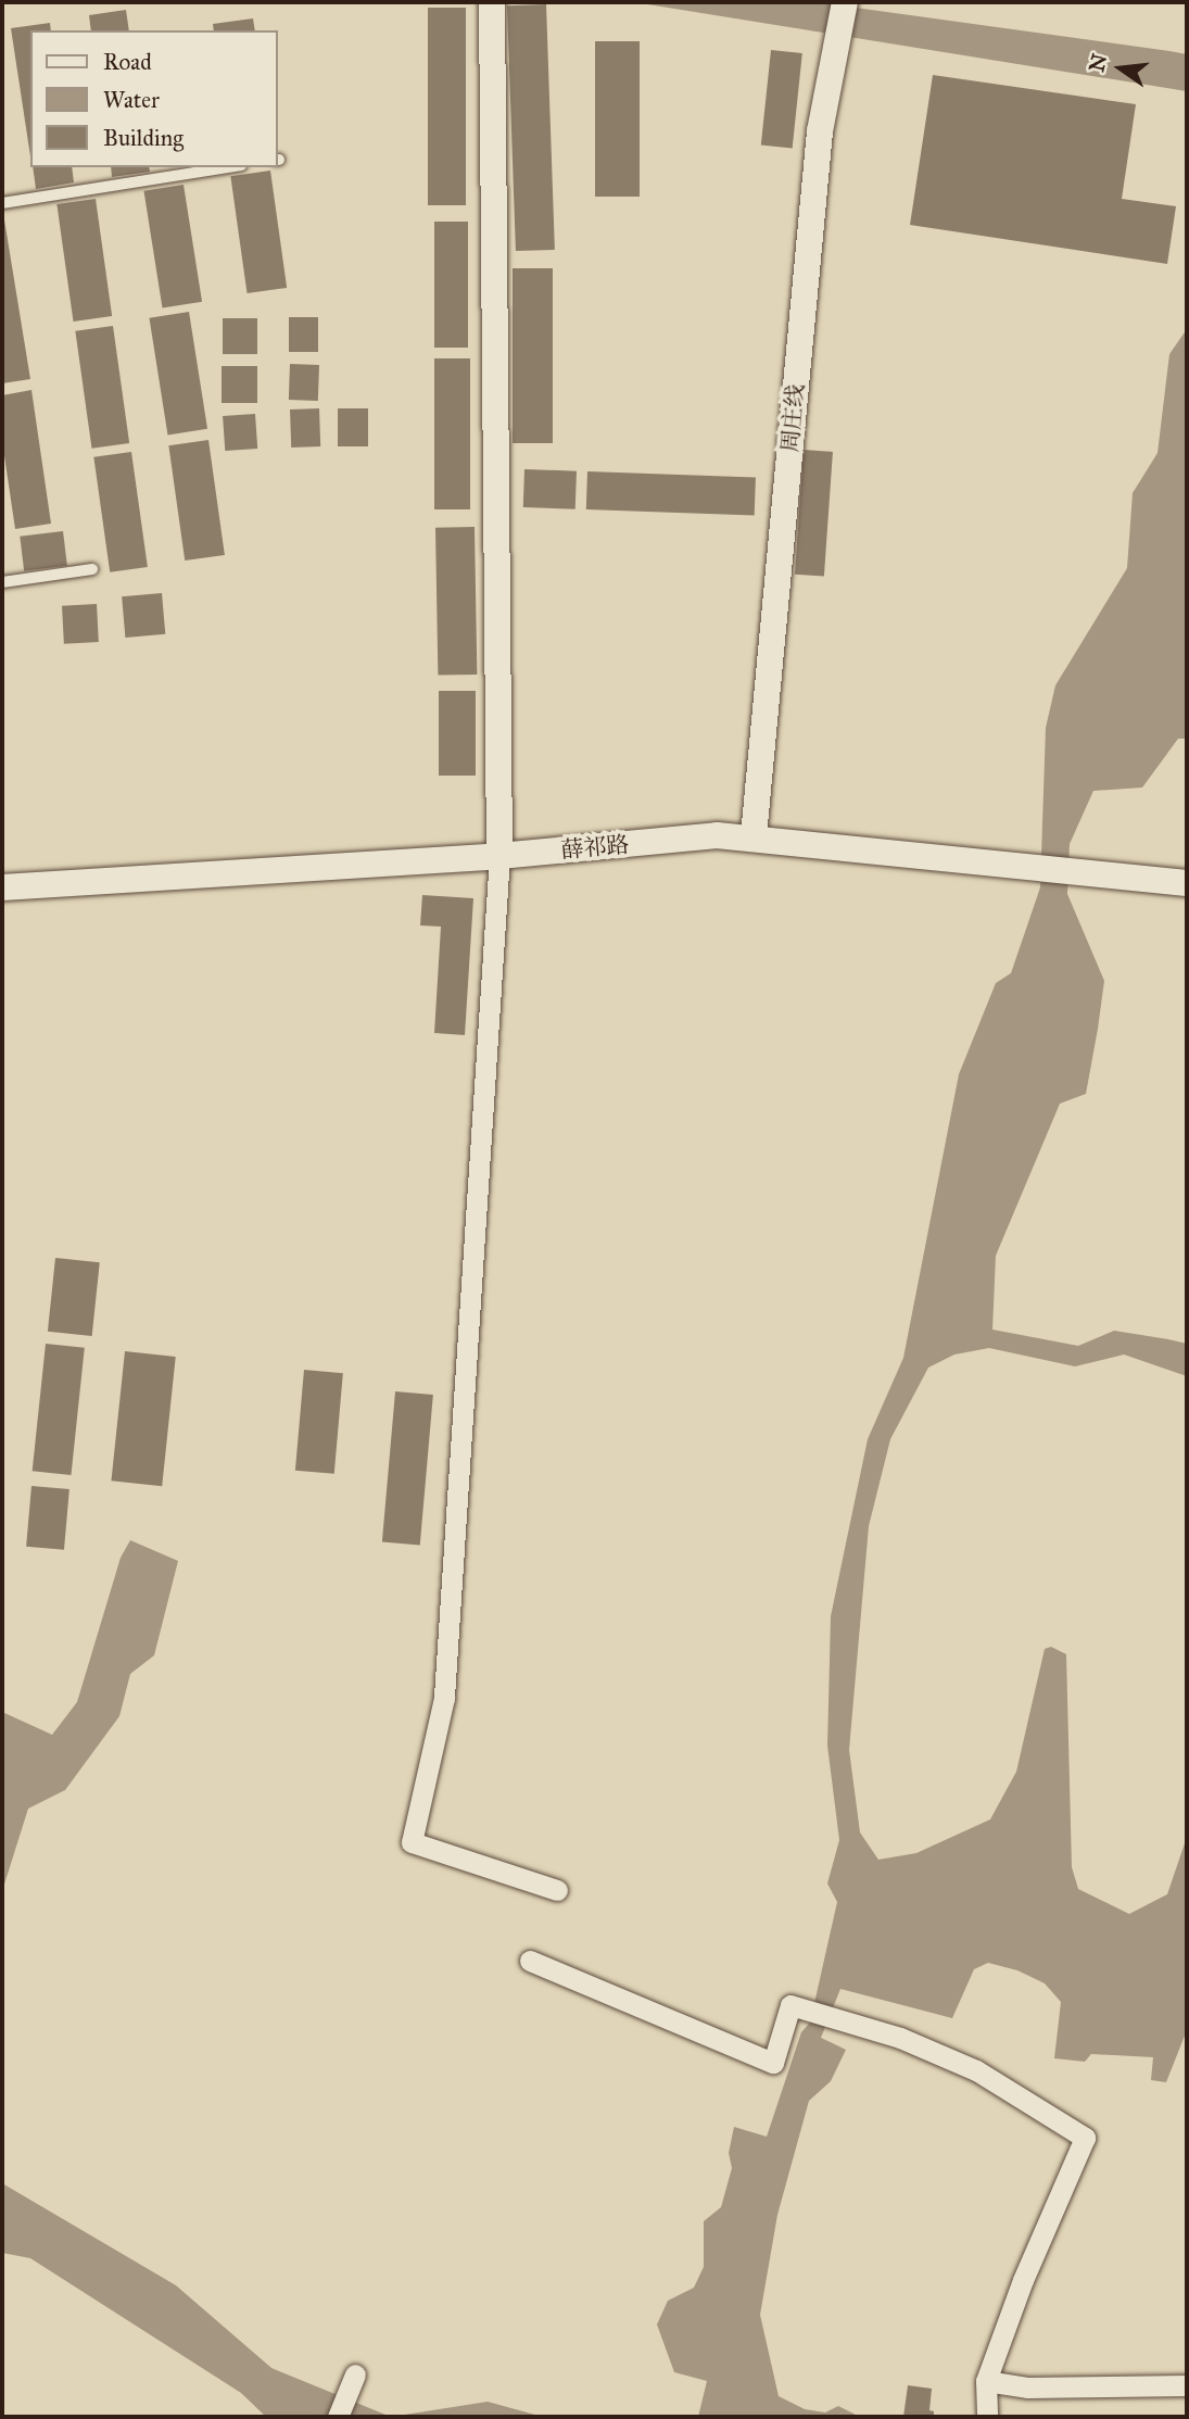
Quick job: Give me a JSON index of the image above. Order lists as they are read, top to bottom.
{
  "streets": {
    "street": ["周庄线", "薛祁路"]
  },
  "crossings": [
    ["周庄线", "薛祁路"]
  ],
  "legend": ["Road", "Water", "Building"],
  "north": "left"
}
